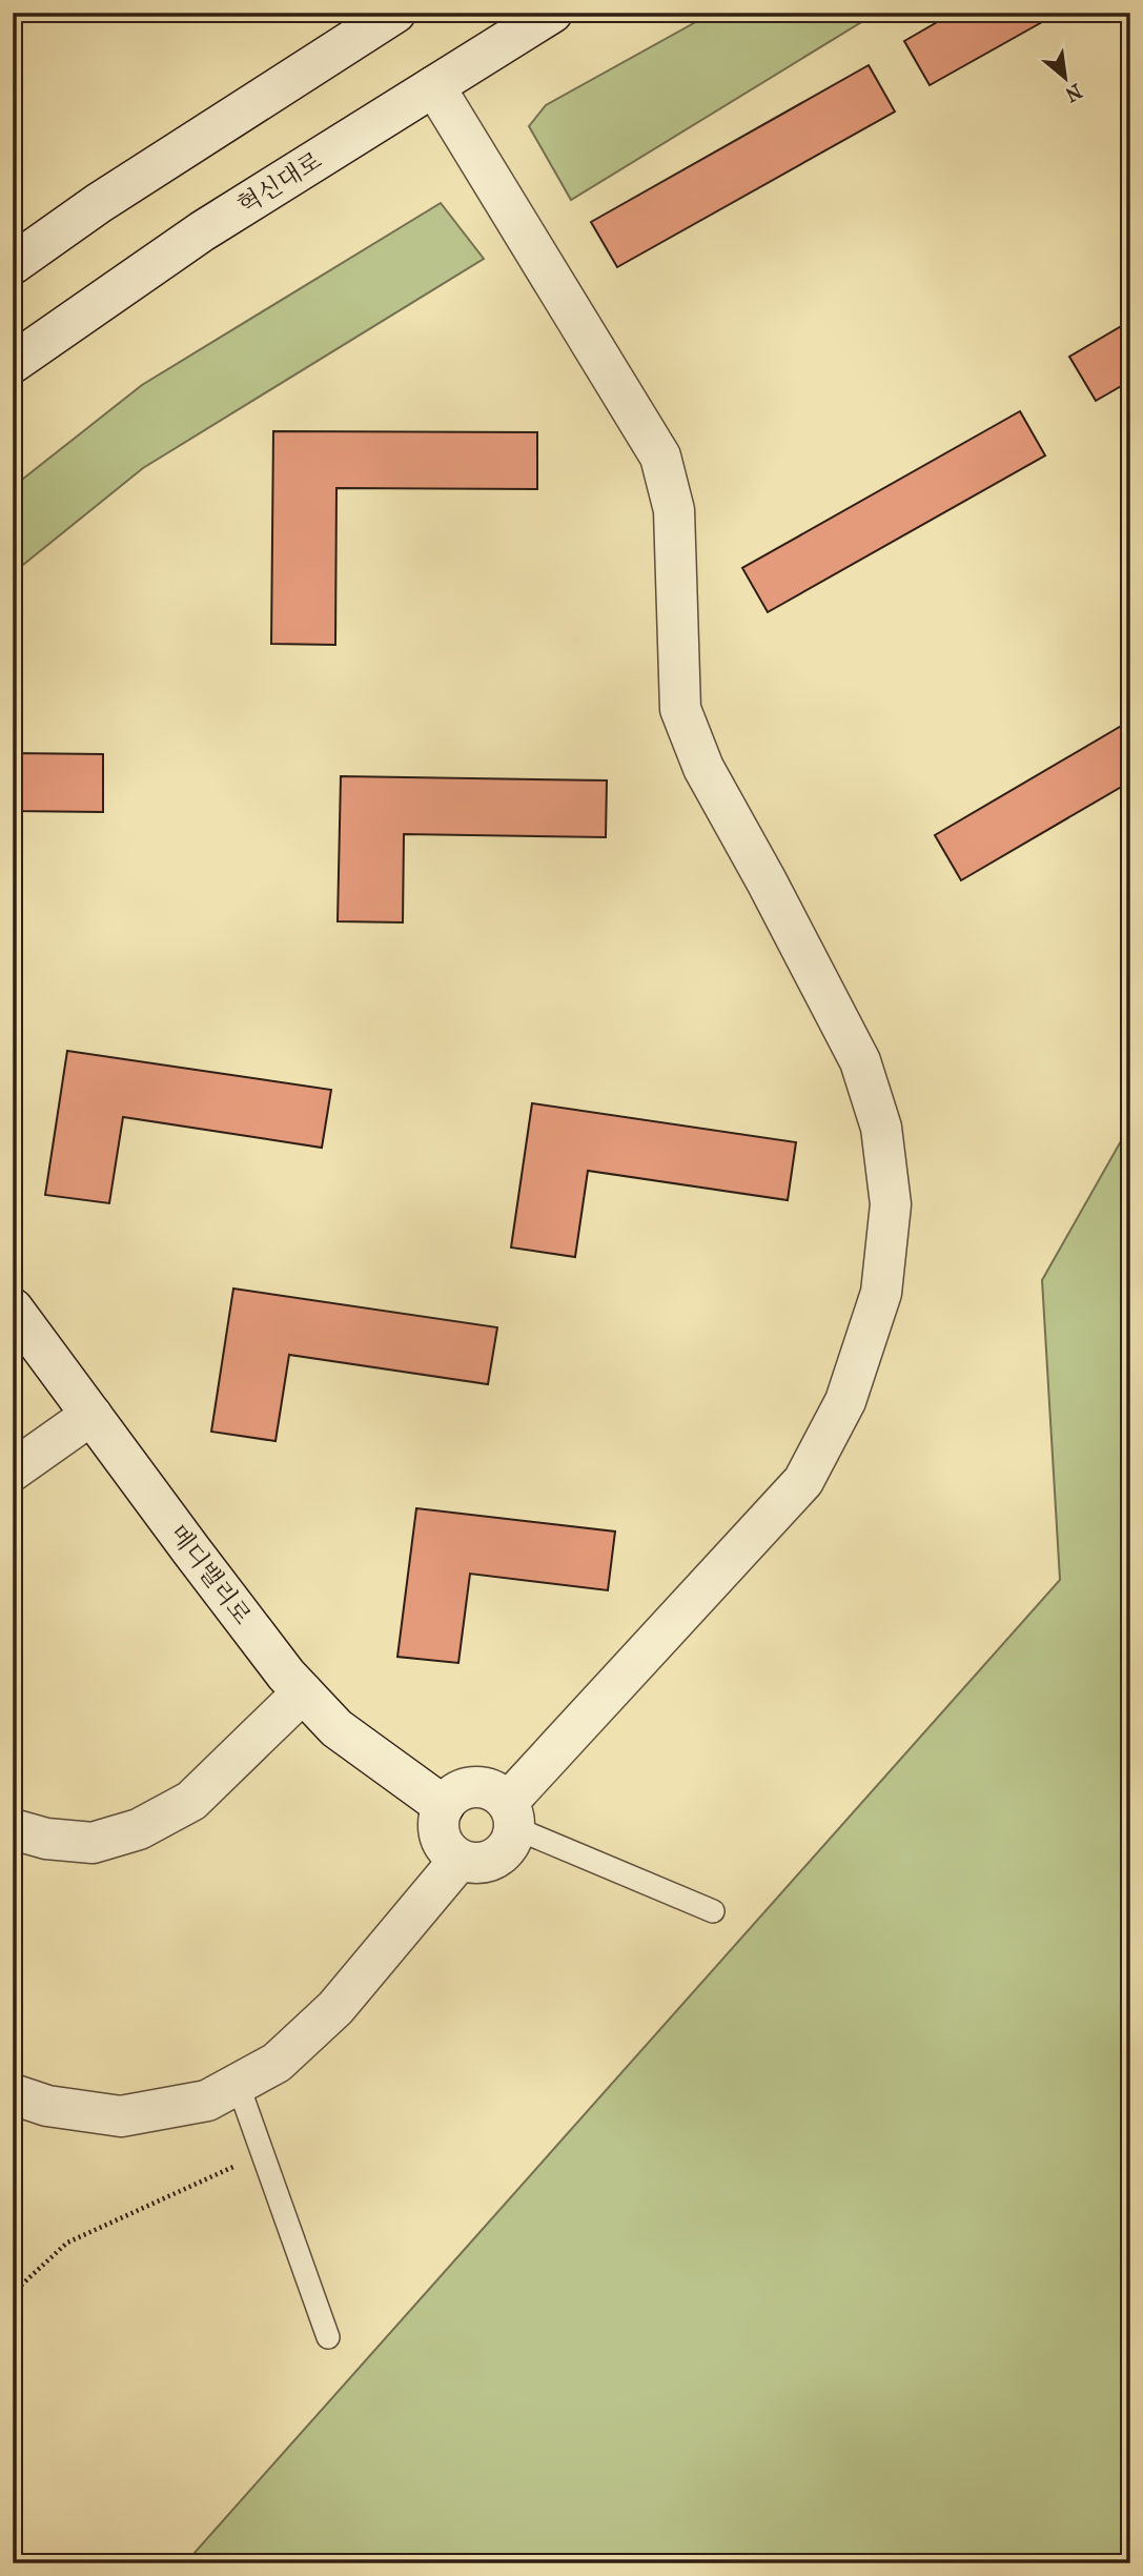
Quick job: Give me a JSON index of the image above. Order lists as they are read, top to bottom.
{
  "streets": {
    "street": ["혁신대로", "메디밸리로"]
  },
  "north": "bottom right"
}
